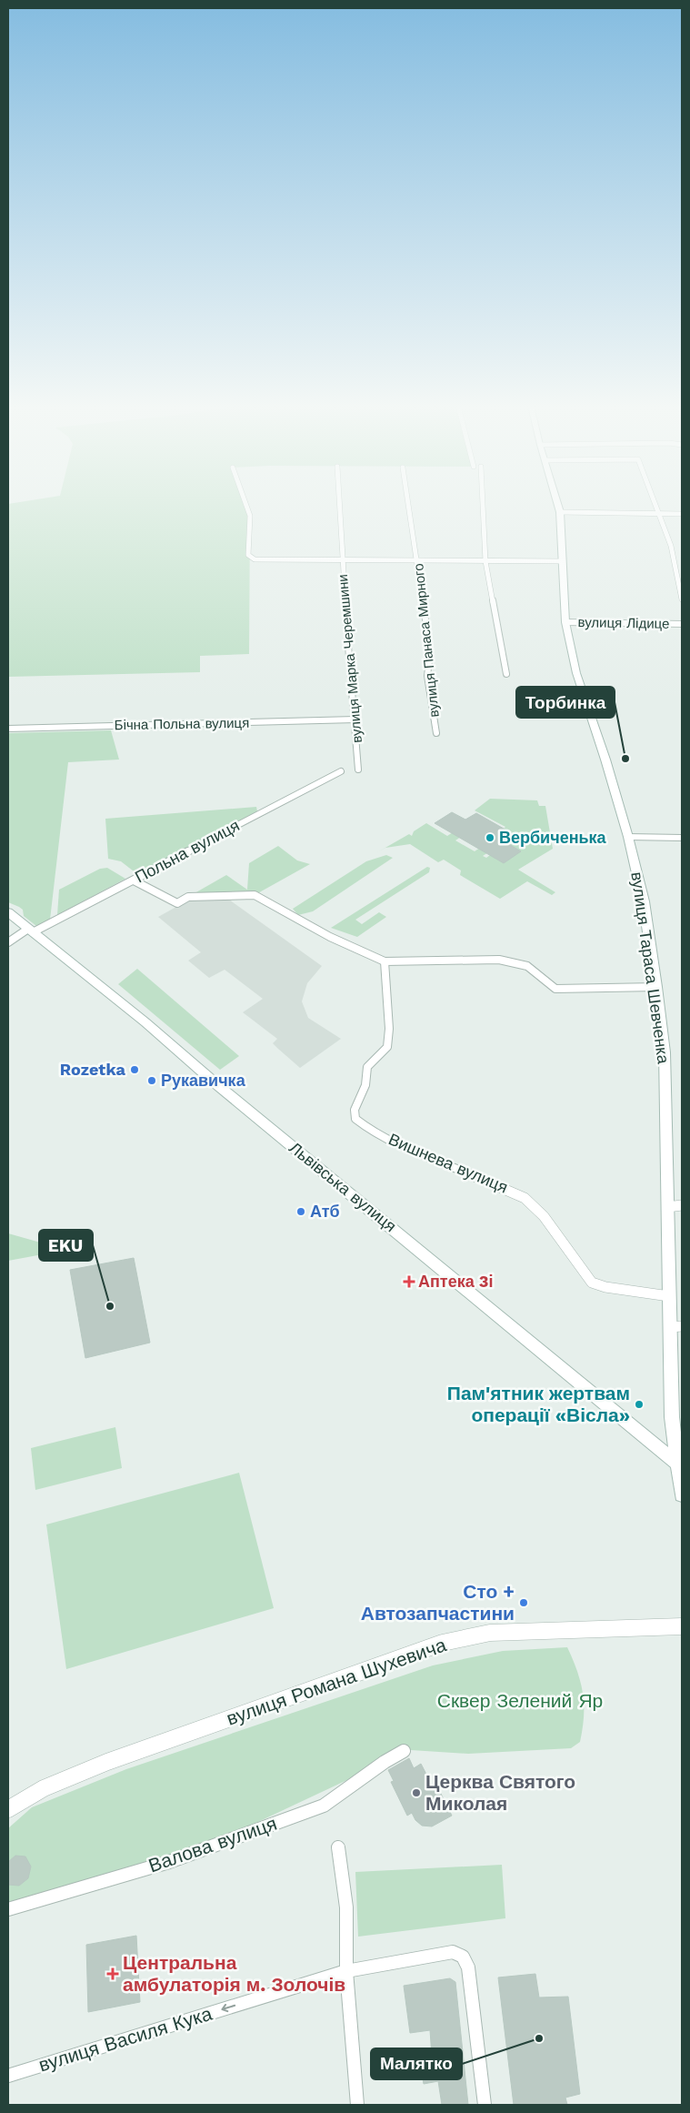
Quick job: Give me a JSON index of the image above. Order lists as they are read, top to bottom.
{
  "streets": {
    "main road": ["вулиця Тараса Шевченка", "Львівська вулиця"],
    "street": [
      "вулиця Лідице",
      "вулиця Панаса Мирного",
      "вулиця Марка Черемшини",
      "Бічна Польна вулиця",
      "Польна вулиця",
      "Вишнева вулиця",
      "вулиця Романа Шухевича",
      "Валова вулиця",
      "вулиця Василя Кука"
    ]
  },
  "crossings": [
    ["вулиця Лідице", "вулиця Тараса Шевченка"],
    ["вулиця Марка Черемшини", "Бічна Польна вулиця"],
    ["Польна вулиця", "Львівська вулиця"],
    ["вулиця Тараса Шевченка", "Вишнева вулиця"],
    ["вулиця Тараса Шевченка", "Львівська вулиця"]
  ],
  "one_way": ["вулиця Василя Кука"],
  "parks": ["Сквер Зелений Яр"],
  "places": {
    "other": [
      "Торбинка",
      "Вербиченька",
      "Rozetka",
      "Рукавичка",
      "Атб",
      "EKU",
      "Пам'ятник жертвам операції «Вісла»",
      "Сто + Автозапчастини",
      "Церква Святого Миколая",
      "Малятко"
    ],
    "health": ["Аптека 3і", "Центральна амбулаторія м. Золочів"]
  }
}
